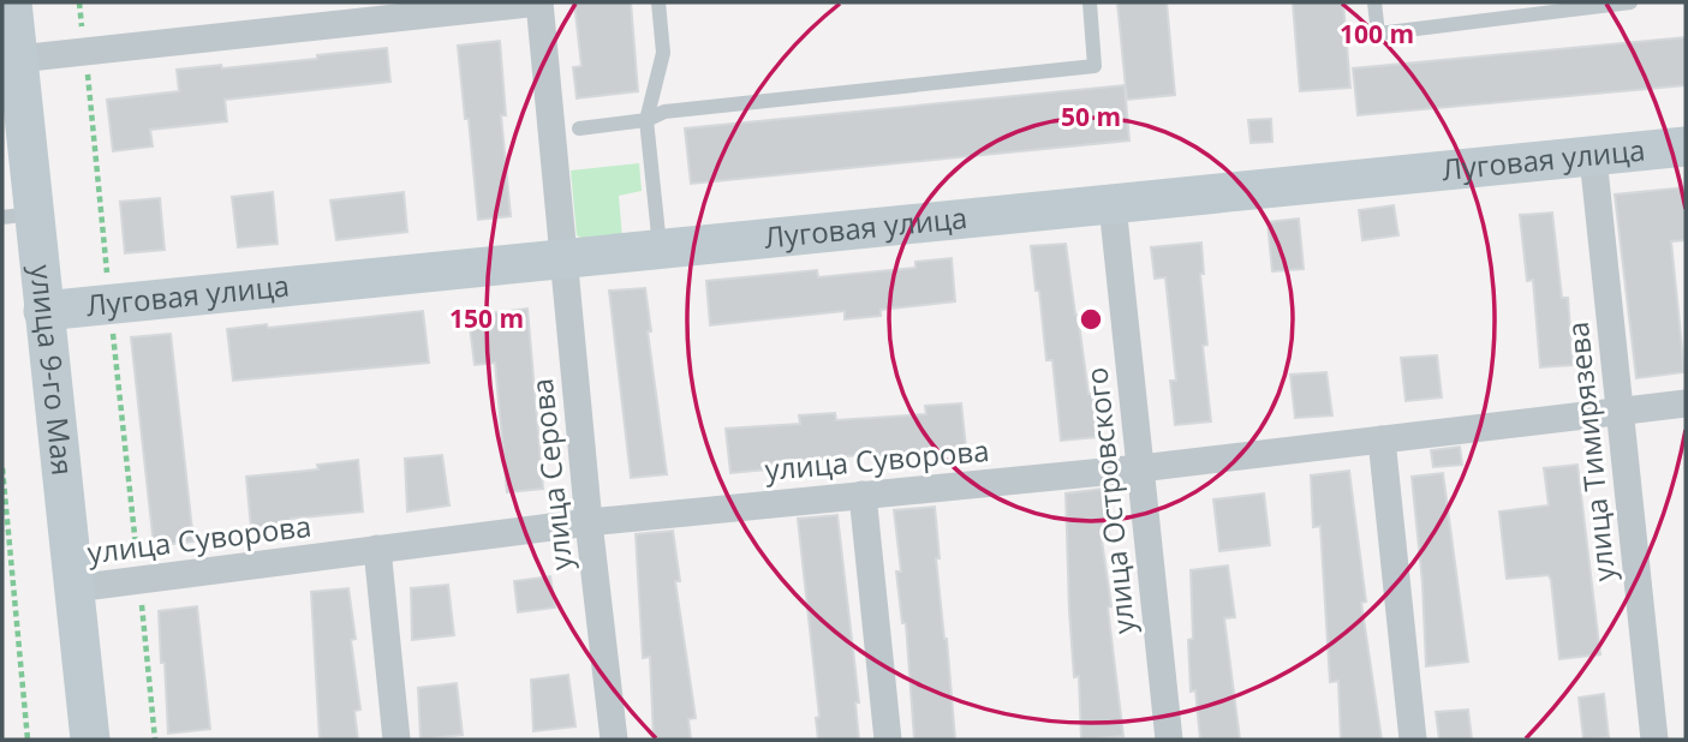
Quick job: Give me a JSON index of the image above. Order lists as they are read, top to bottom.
{
  "streets": {
    "street": [
      "Луговая улица",
      "улица 9-го Мая",
      "улица Тимирязева",
      "улица Суворова",
      "улица Серова",
      "улица Островского"
    ]
  },
  "crossings": [
    ["Луговая улица", "улица 9-го Мая"],
    ["Луговая улица", "улица Тимирязева"],
    ["Луговая улица", "улица Серова"],
    ["Луговая улица", "улица Островского"],
    ["улица 9-го Мая", "улица Суворова"],
    ["улица Тимирязева", "улица Суворова"],
    ["улица Суворова", "улица Серова"],
    ["улица Суворова", "улица Островского"]
  ],
  "rings": ["100 m", "50 m", "150 m"]
}
